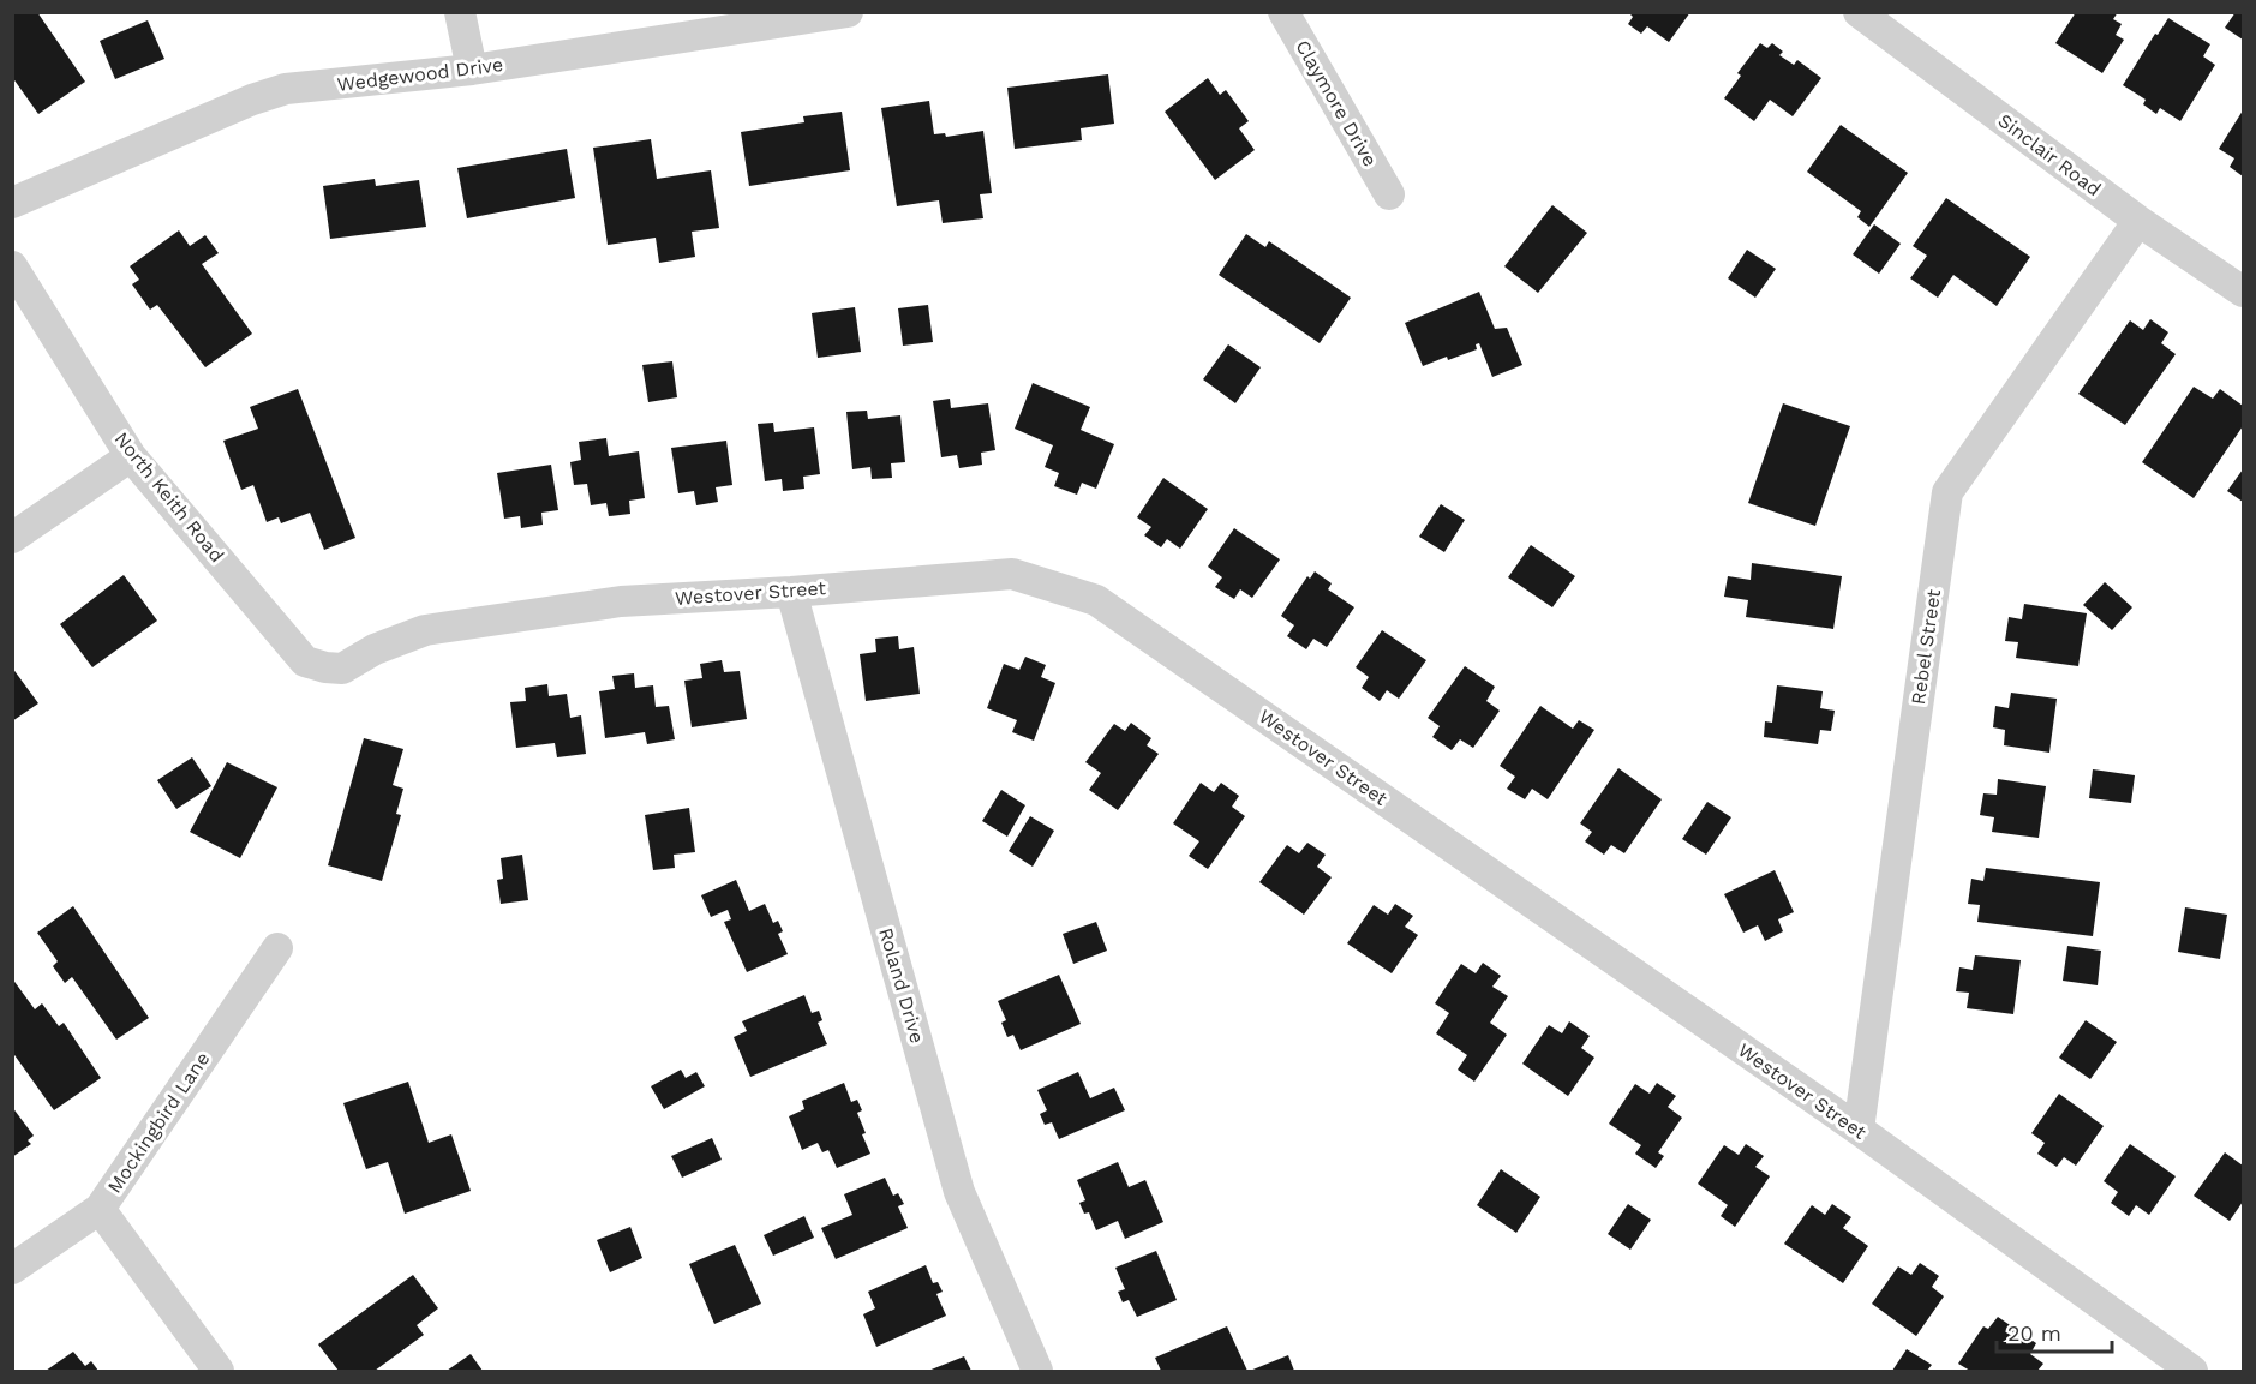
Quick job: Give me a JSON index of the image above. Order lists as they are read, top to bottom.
{
  "streets": {
    "street": [
      "Wedgewood Drive",
      "Claymore Drive",
      "Sinclair Road",
      "North Keith Road",
      "Westover Street",
      "Rebel Street",
      "Roland Drive",
      "Mockingbird Lane"
    ]
  },
  "crossings": [
    ["Sinclair Road", "Rebel Street"],
    ["North Keith Road", "Westover Street"],
    ["Westover Street", "Rebel Street"],
    ["Westover Street", "Roland Drive"]
  ],
  "scale_bar": "20 m"
}
